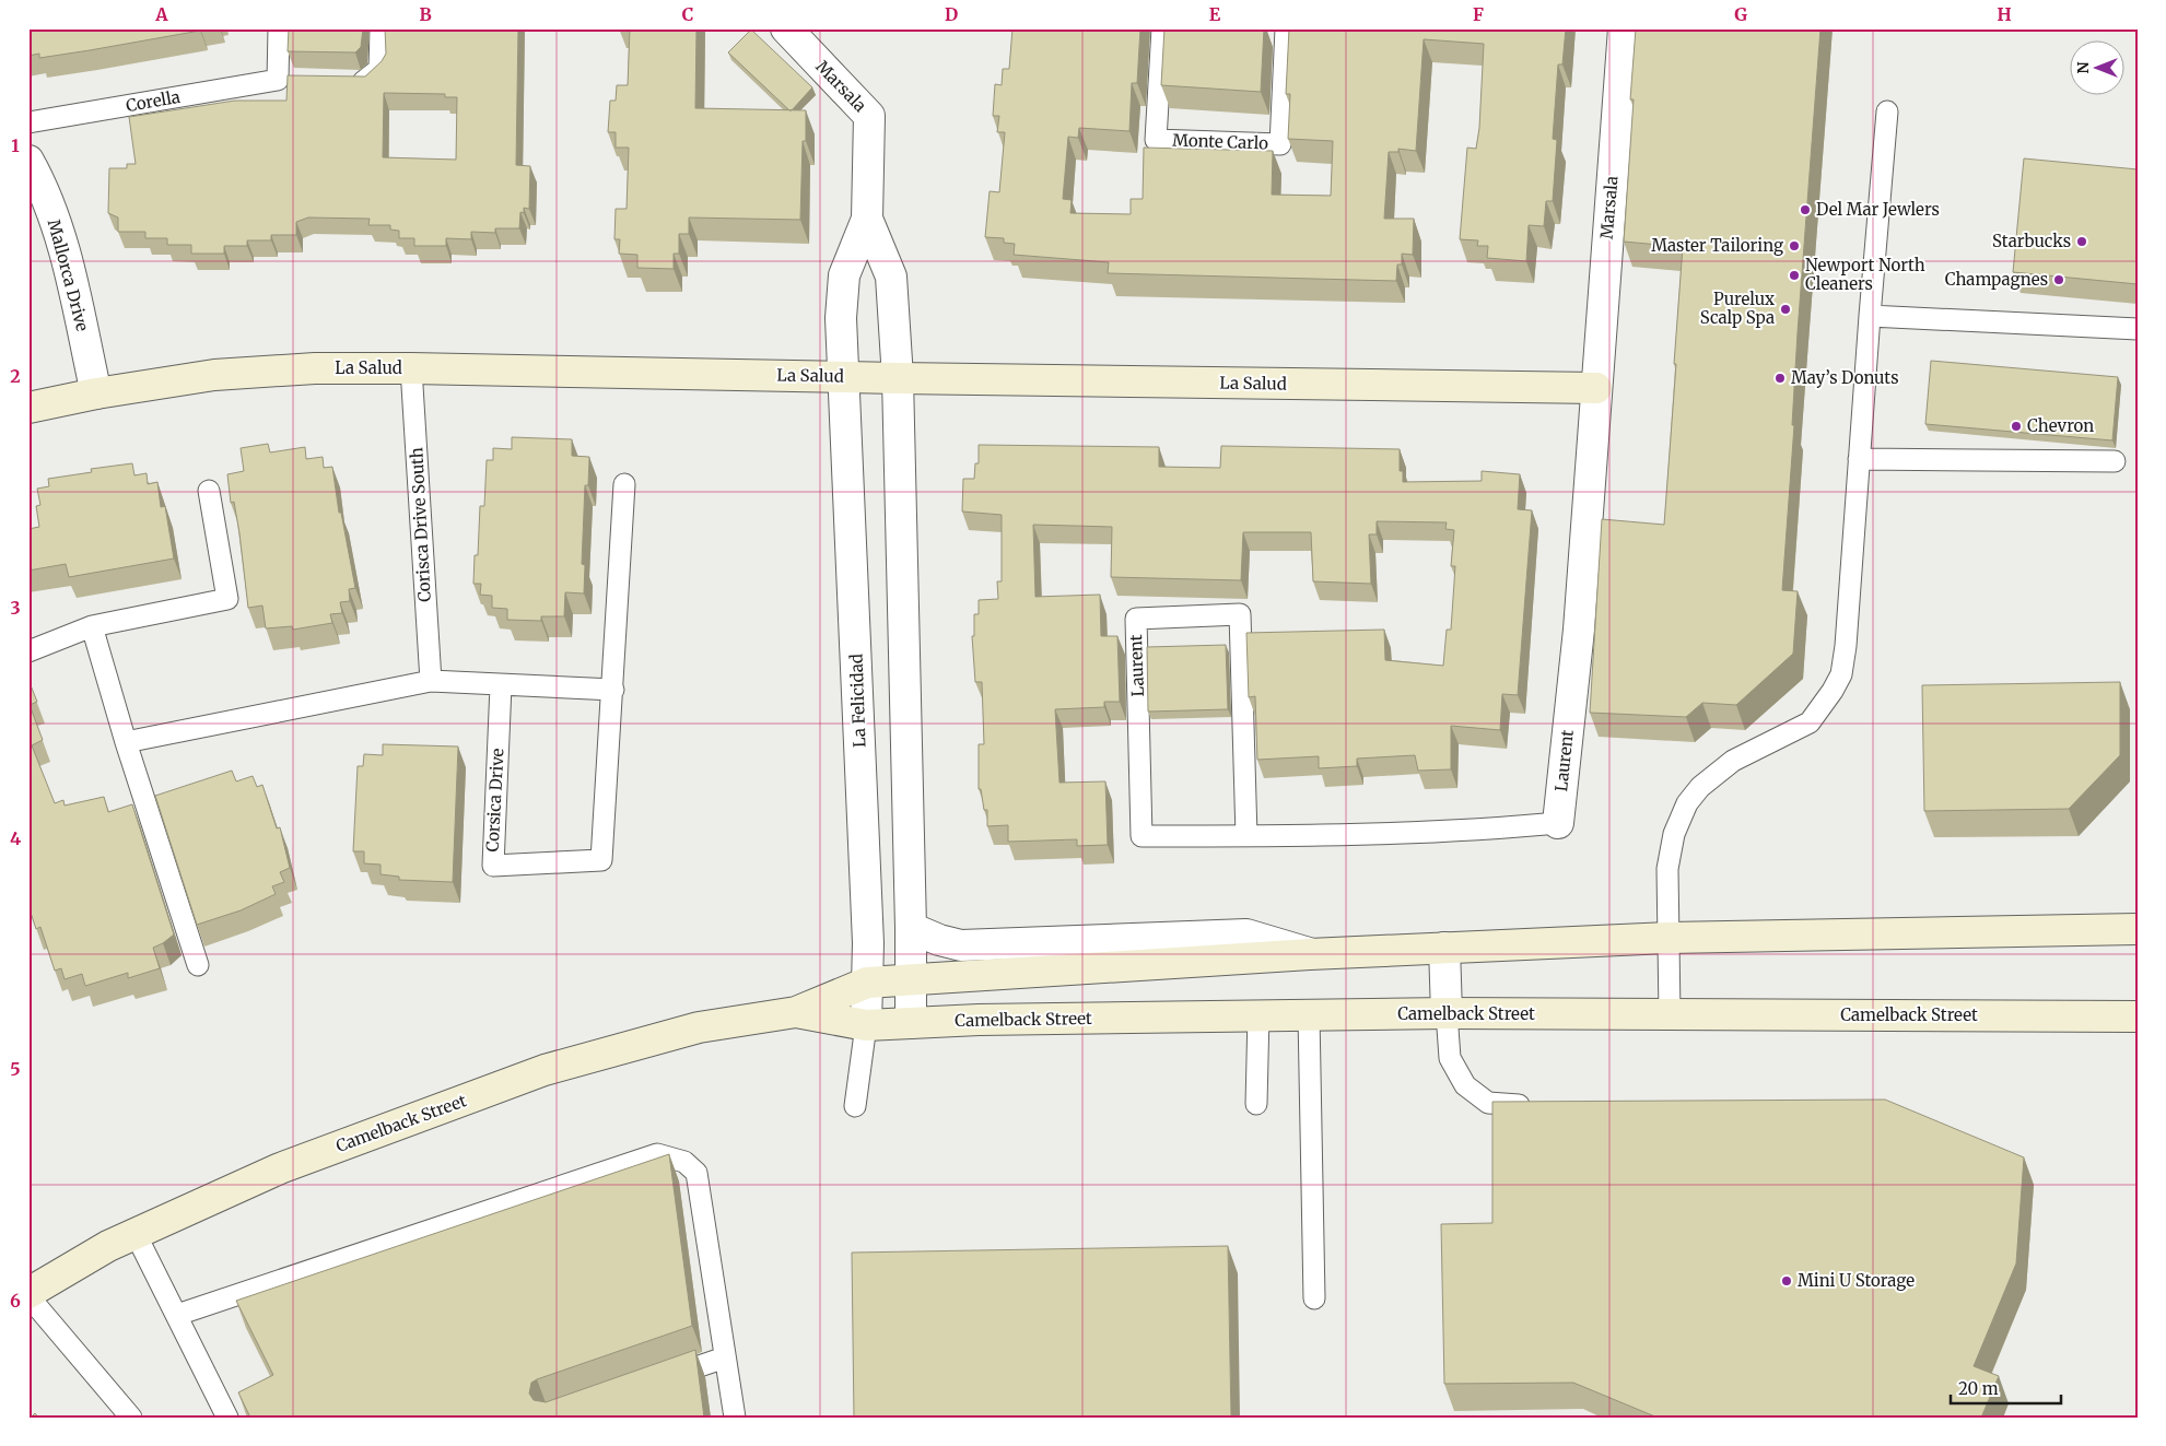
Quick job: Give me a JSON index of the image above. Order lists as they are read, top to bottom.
{
  "streets": {
    "street": [
      "Marsala",
      "Mallorca Drive",
      "La Salud",
      "Laurent",
      "La Felicidad",
      "Camelback Street"
    ],
    "lane": [
      "Corella",
      "Monte Carlo",
      "Corisca Drive South",
      "Corsica Drive"
    ]
  },
  "crossings": [
    ["Marsala", "La Salud"],
    ["Marsala", "Laurent"],
    ["Marsala", "La Felicidad"],
    ["Mallorca Drive", "La Salud"],
    ["La Salud", "Corisca Drive South"],
    ["La Salud", "Laurent"],
    ["La Salud", "La Felicidad"],
    ["La Felicidad", "Camelback Street"]
  ],
  "places": [
    "Del Mar Jewlers",
    "Starbucks",
    "Master Tailoring",
    "Newport North Cleaners",
    "Champagnes",
    "Purelux Scalp Spa",
    "May’s Donuts",
    "Chevron",
    "Mini U Storage"
  ],
  "scale_bar": "20 m",
  "north": "left",
  "grid": {
    "columns": [
      "A",
      "B",
      "C",
      "D",
      "E",
      "F",
      "G",
      "H"
    ],
    "rows": [
      "1",
      "2",
      "3",
      "4",
      "5",
      "6"
    ]
  }
}
